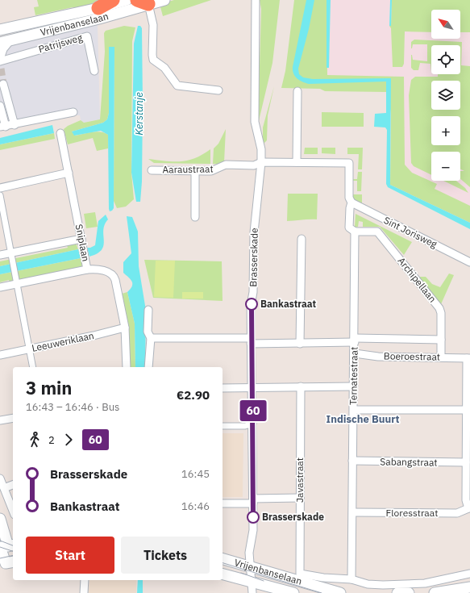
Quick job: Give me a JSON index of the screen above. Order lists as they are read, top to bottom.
{
  "streets": {
    "main road": ["Vrijenbanselaan"],
    "street": [
      "Patrijsweg",
      "Aaraustraat",
      "Sint Jorisweg",
      "Sniplaan",
      "Brasserskade",
      "Archipellaan",
      "Leeuweriklaan",
      "Boeroestraat",
      "Ternatestraat",
      "Sabangstraat",
      "Javastraat",
      "Floresstraat"
    ]
  },
  "crossings": [
    ["Vrijenbanselaan", "Brasserskade"],
    ["Vrijenbanselaan", "Ternatestraat"],
    ["Vrijenbanselaan", "Javastraat"],
    ["Aaraustraat", "Brasserskade"],
    ["Sniplaan", "Leeuweriklaan"],
    ["Archipellaan", "Boeroestraat"],
    ["Archipellaan", "Ternatestraat"],
    ["Boeroestraat", "Ternatestraat"],
    ["Ternatestraat", "Sabangstraat"],
    ["Ternatestraat", "Floresstraat"]
  ],
  "districts": ["Indische Buurt"],
  "water": ["Kerstanje"],
  "places": ["Bankastraat", "Brasserskade"],
  "lines": ["bus line 60"],
  "north": "top left",
  "page": {
    "on_map": "60",
    "map_buttons": ["+", "−"],
    "heading": ["3 min", "16:43 – 16:46 · Bus", "€2.90"],
    "legs": ["2", "60"],
    "list": [
      {
        "name": "Brasserskade",
        "value": "16:45"
      },
      {
        "name": "Bankastraat",
        "value": "16:46"
      }
    ],
    "buttons": ["Start", "Tickets"]
  }
}
